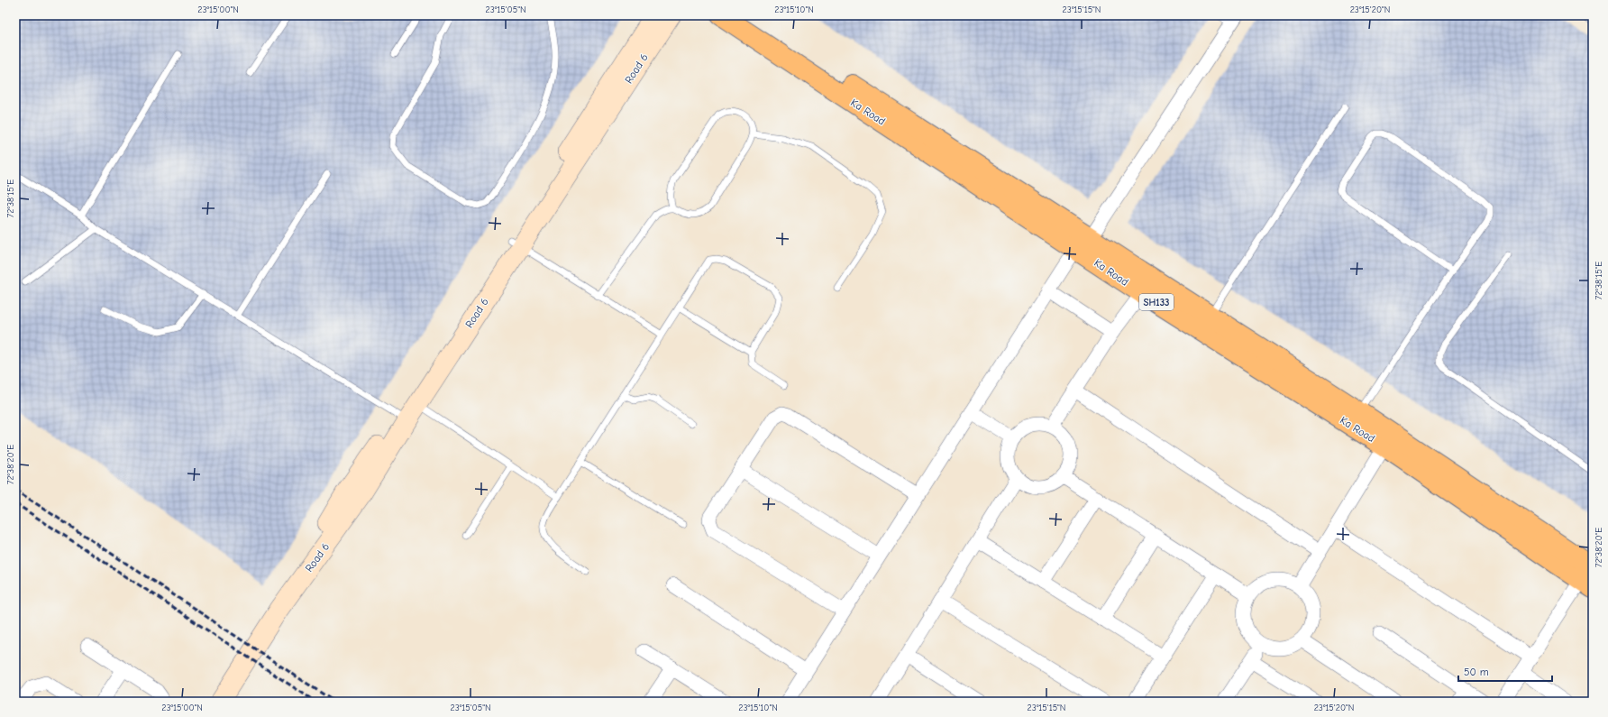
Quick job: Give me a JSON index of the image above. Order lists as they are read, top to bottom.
{
  "streets": {
    "main road": ["Ka Road", "SH133"],
    "street": ["Road 6"]
  },
  "scale_bar": "50 m",
  "coordinates": [
    "23°15'00\"N",
    "23°15'05\"N",
    "23°15'10\"N",
    "23°15'15\"N",
    "23°15'20\"N",
    "72°38'15\"E",
    "72°38'20\"E"
  ]
}
